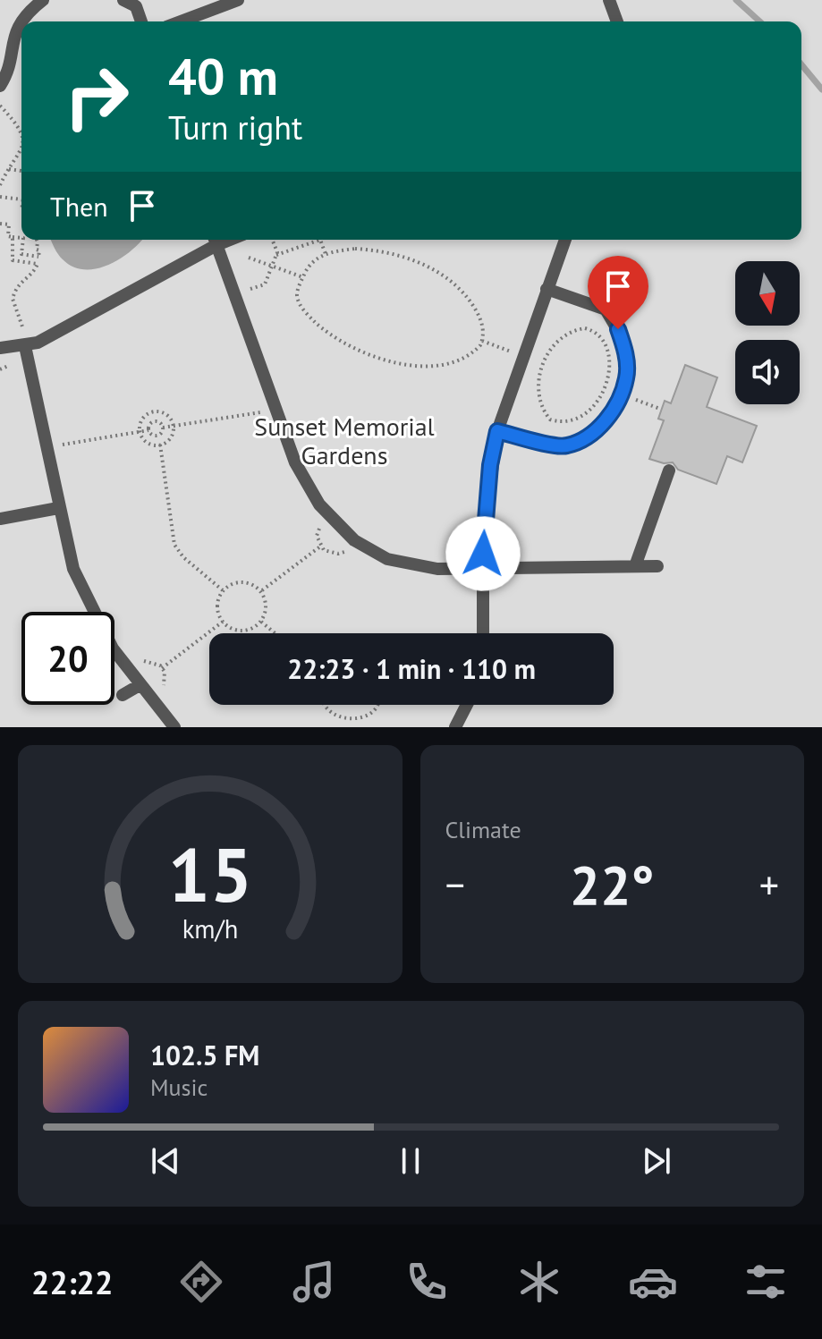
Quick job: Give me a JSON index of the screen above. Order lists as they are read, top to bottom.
{
  "parks": ["Sunset Memorial Gardens"],
  "north": "bottom",
  "page": {
    "turn": ["40 m", "Turn right"],
    "then": "Then",
    "limit": "20",
    "trip": "22:23 · 1 min · 110 m",
    "tile": "Climate",
    "heat": ["−", "22°", "+"],
    "song": ["102.5 FM", "Music"],
    "tabs": "22:22",
    "gauge": ["15", "km/h"]
  }
}
